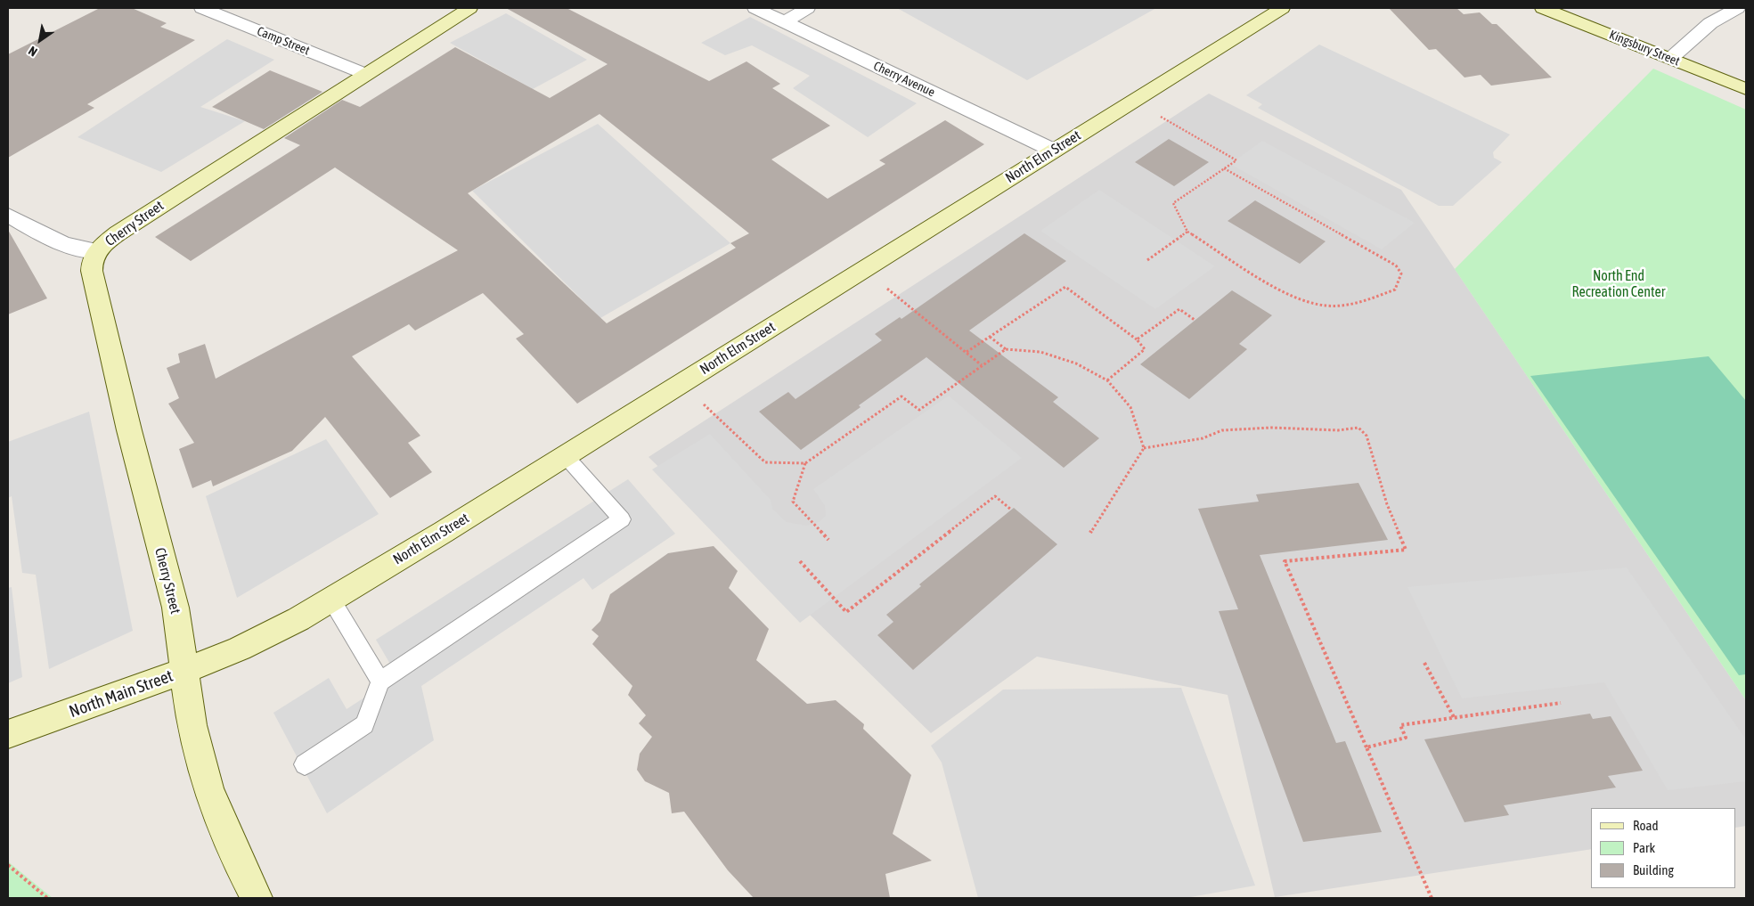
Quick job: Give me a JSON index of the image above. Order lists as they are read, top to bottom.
{
  "streets": {
    "main road": [
      "Kingsbury Street",
      "North Elm Street",
      "Cherry Street",
      "North Main Street"
    ],
    "street": ["Camp Street", "Cherry Avenue"]
  },
  "crossings": [
    ["Camp Street", "Cherry Street"],
    ["Cherry Avenue", "North Elm Street"],
    ["North Elm Street", "Cherry Street"],
    ["North Elm Street", "North Main Street"],
    ["Cherry Street", "North Main Street"]
  ],
  "parks": ["North End Recreation Center"],
  "legend": ["Road", "Park", "Building"],
  "north": "bottom left"
}
